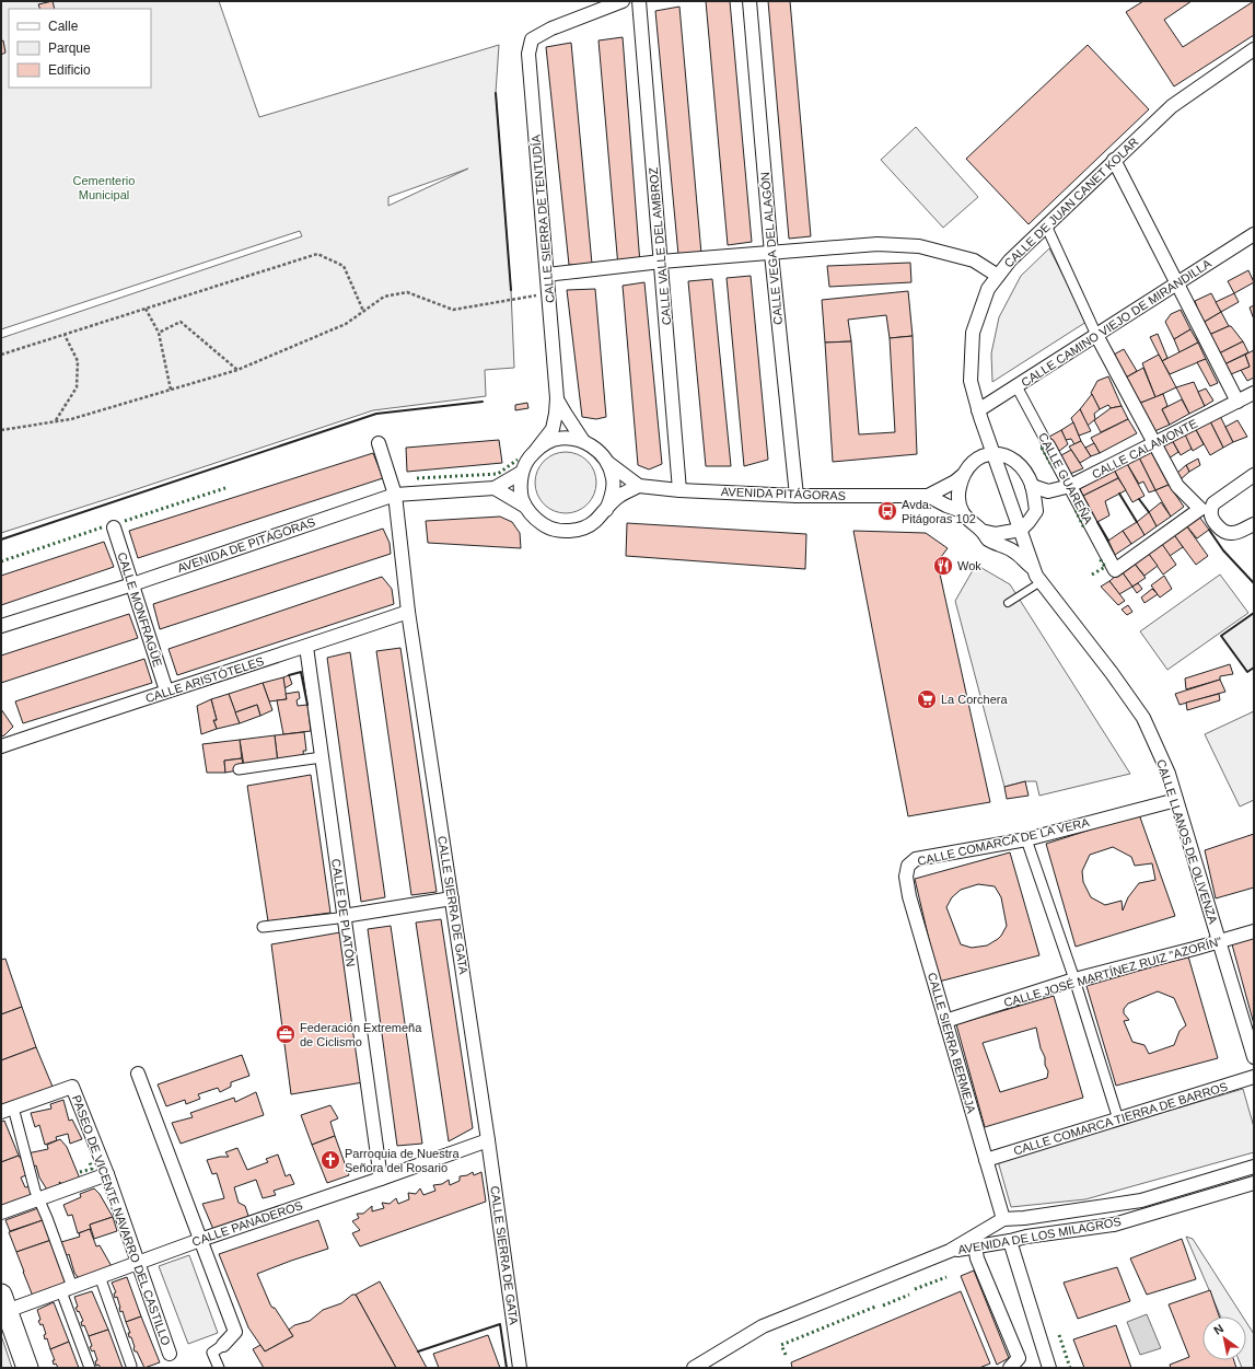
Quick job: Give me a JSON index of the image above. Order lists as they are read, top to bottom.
{
  "streets": {
    "street": [
      "CALLE DE JUAN CANET KOLAR",
      "CALLE SIERRA DE TENTUDÍA",
      "CALLE VALLE DEL AMBROZ",
      "CALLE VEGA DEL ALAGÓN",
      "CALLE CAMINO VIEJO DE MIRANDILLA",
      "CALLE CALAMONTE",
      "CALLE GUAREÑA",
      "AVENIDA PITÁGORAS",
      "AVENIDA DE PITÁGORAS",
      "CALLE MONFRAGÜE",
      "CALLE ARISTÓTELES",
      "CALLE COMARCA DE LA VERA",
      "CALLE LLANOS DE OLIVENZA",
      "CALLE SIERRA DE GATA",
      "CALLE DE PLATÓN",
      "CALLE JOSÉ MARTÍNEZ RUIZ \"AZORÍN\"",
      "CALLE SIERRA BERMEJA",
      "CALLE COMARCA TIERRA DE BARROS",
      "PASEO DE VICENTE NAVARRO DEL CASTILLO",
      "CALLE PANADEROS",
      "AVENIDA DE LOS MILAGROS"
    ]
  },
  "crossings": [
    ["CALLE DE JUAN CANET KOLAR", "CALLE CAMINO VIEJO DE MIRANDILLA"],
    ["CALLE DE JUAN CANET KOLAR", "AVENIDA PITÁGORAS"],
    ["CALLE DE JUAN CANET KOLAR", "CALLE LLANOS DE OLIVENZA"],
    ["CALLE SIERRA DE TENTUDÍA", "AVENIDA DE PITÁGORAS"],
    ["CALLE VALLE DEL AMBROZ", "AVENIDA PITÁGORAS"],
    ["CALLE VEGA DEL ALAGÓN", "AVENIDA PITÁGORAS"],
    ["CALLE CAMINO VIEJO DE MIRANDILLA", "CALLE GUAREÑA"],
    ["CALLE CALAMONTE", "CALLE GUAREÑA"],
    ["AVENIDA DE PITÁGORAS", "CALLE MONFRAGÜE"],
    ["AVENIDA DE PITÁGORAS", "CALLE SIERRA DE GATA"],
    ["CALLE MONFRAGÜE", "CALLE ARISTÓTELES"],
    ["CALLE ARISTÓTELES", "CALLE SIERRA DE GATA"],
    ["CALLE ARISTÓTELES", "CALLE DE PLATÓN"],
    ["CALLE COMARCA DE LA VERA", "CALLE LLANOS DE OLIVENZA"],
    ["CALLE COMARCA DE LA VERA", "CALLE SIERRA BERMEJA"],
    ["CALLE LLANOS DE OLIVENZA", "CALLE JOSÉ MARTÍNEZ RUIZ \"AZORÍN\""],
    ["CALLE SIERRA DE GATA", "CALLE PANADEROS"],
    ["CALLE DE PLATÓN", "CALLE PANADEROS"],
    ["CALLE JOSÉ MARTÍNEZ RUIZ \"AZORÍN\"", "CALLE SIERRA BERMEJA"],
    ["CALLE SIERRA BERMEJA", "CALLE COMARCA TIERRA DE BARROS"],
    ["CALLE SIERRA BERMEJA", "AVENIDA DE LOS MILAGROS"],
    ["PASEO DE VICENTE NAVARRO DEL CASTILLO", "CALLE PANADEROS"]
  ],
  "parks": ["Cementerio Municipal"],
  "places": {
    "bus stop": ["Avda. Pitágoras 102"],
    "restaurant": ["Wok"],
    "supermarket": ["La Corchera"],
    "office": ["Federación Extremeña de Ciclismo"],
    "church": ["Parroquia de Nuestra Señora del Rosario"]
  },
  "legend": ["Calle", "Parque", "Edificio"],
  "north": "top left"
}
